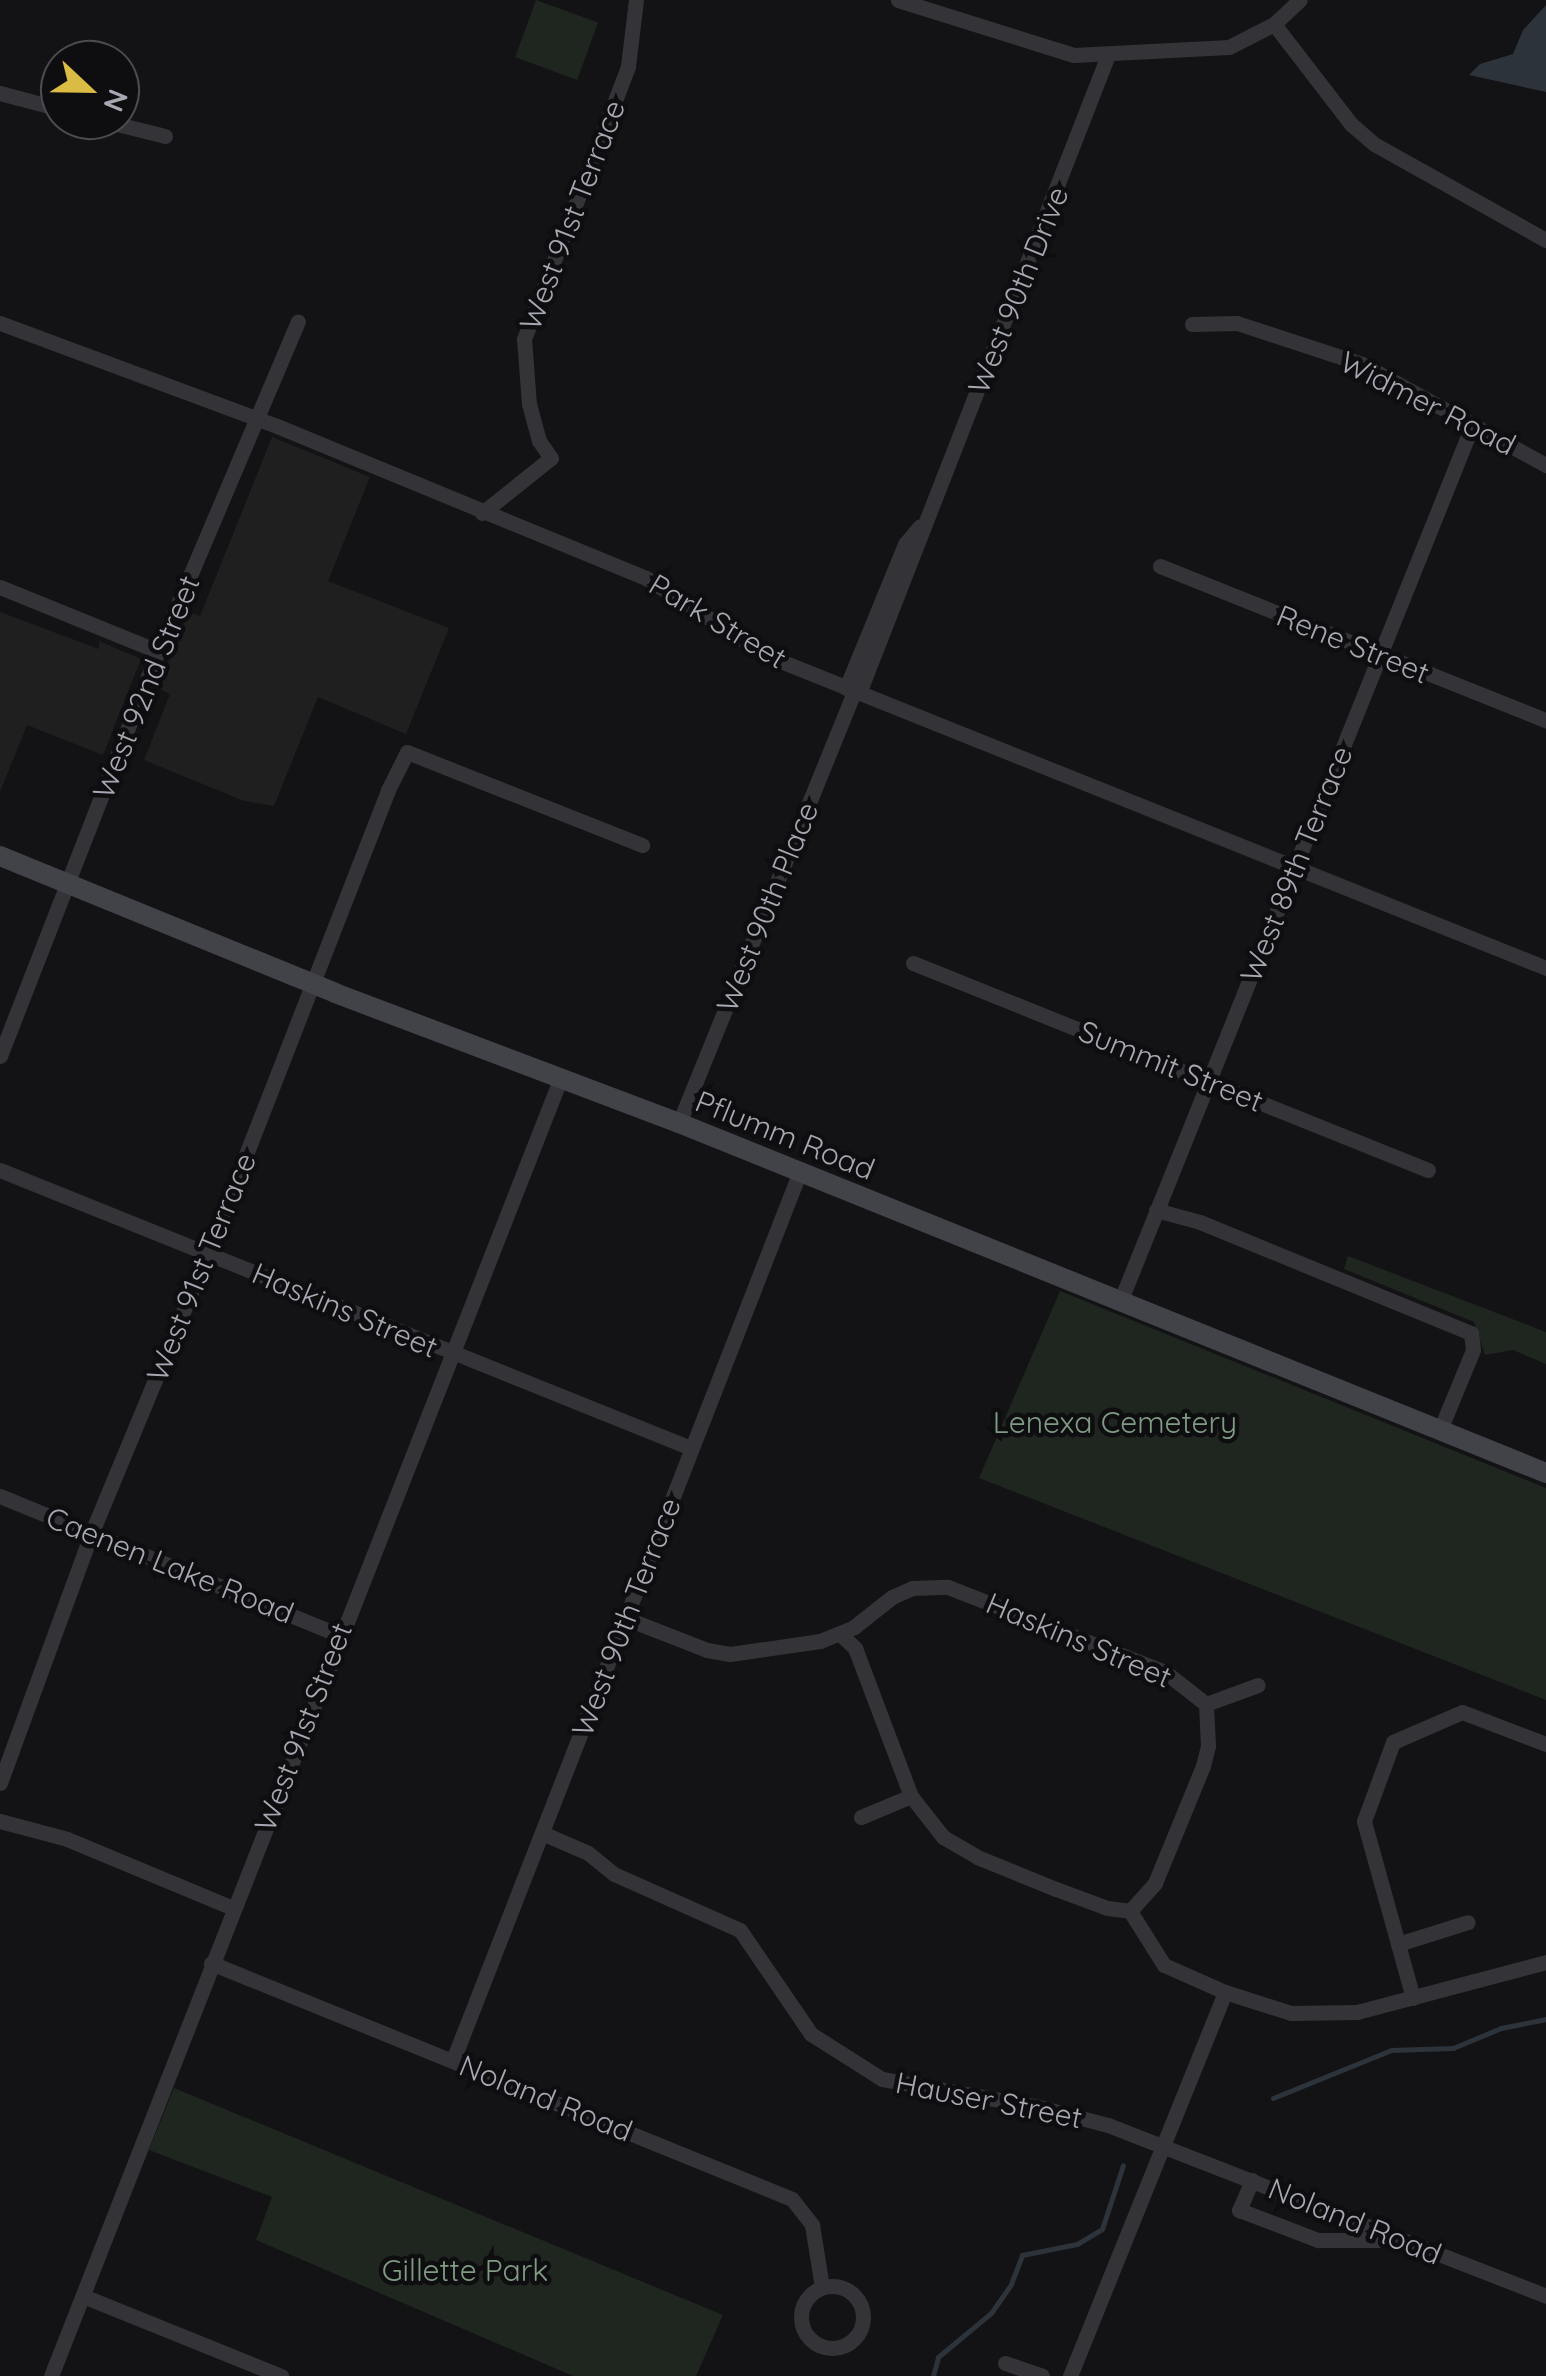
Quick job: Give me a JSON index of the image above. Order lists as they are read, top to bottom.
{
  "streets": {
    "main road": ["Pflumm Road"],
    "street": [
      "West 91st Terrace",
      "West 90th Drive",
      "Widmer Road",
      "Park Street",
      "Rene Street",
      "West 92nd Street",
      "West 89th Terrace",
      "West 90th Place",
      "Summit Street",
      "Haskins Street",
      "Caenen Lake Road",
      "West 90th Terrace",
      "West 91st Street",
      "Noland Road",
      "Hauser Street"
    ]
  },
  "crossings": [
    ["West 91st Terrace", "Park Street"],
    ["West 91st Terrace", "Pflumm Road"],
    ["West 91st Terrace", "Haskins Street"],
    ["West 91st Terrace", "Caenen Lake Road"],
    ["West 90th Drive", "Park Street"],
    ["West 90th Drive", "West 90th Place"],
    ["Widmer Road", "West 89th Terrace"],
    ["Park Street", "West 92nd Street"],
    ["Park Street", "West 89th Terrace"],
    ["Park Street", "West 90th Place"],
    ["Rene Street", "West 89th Terrace"],
    ["West 92nd Street", "Pflumm Road"],
    ["West 89th Terrace", "Summit Street"],
    ["West 89th Terrace", "Pflumm Road"],
    ["West 90th Place", "Pflumm Road"],
    ["Pflumm Road", "West 90th Terrace"],
    ["Pflumm Road", "West 91st Street"],
    ["Haskins Street", "West 90th Terrace"],
    ["Haskins Street", "West 91st Street"],
    ["Caenen Lake Road", "West 91st Street"],
    ["West 90th Terrace", "Noland Road"],
    ["West 90th Terrace", "Hauser Street"],
    ["West 91st Street", "Noland Road"],
    ["Noland Road", "Hauser Street"]
  ],
  "parks": ["Lenexa Cemetery", "Gillette Park"],
  "north": "right"
}
